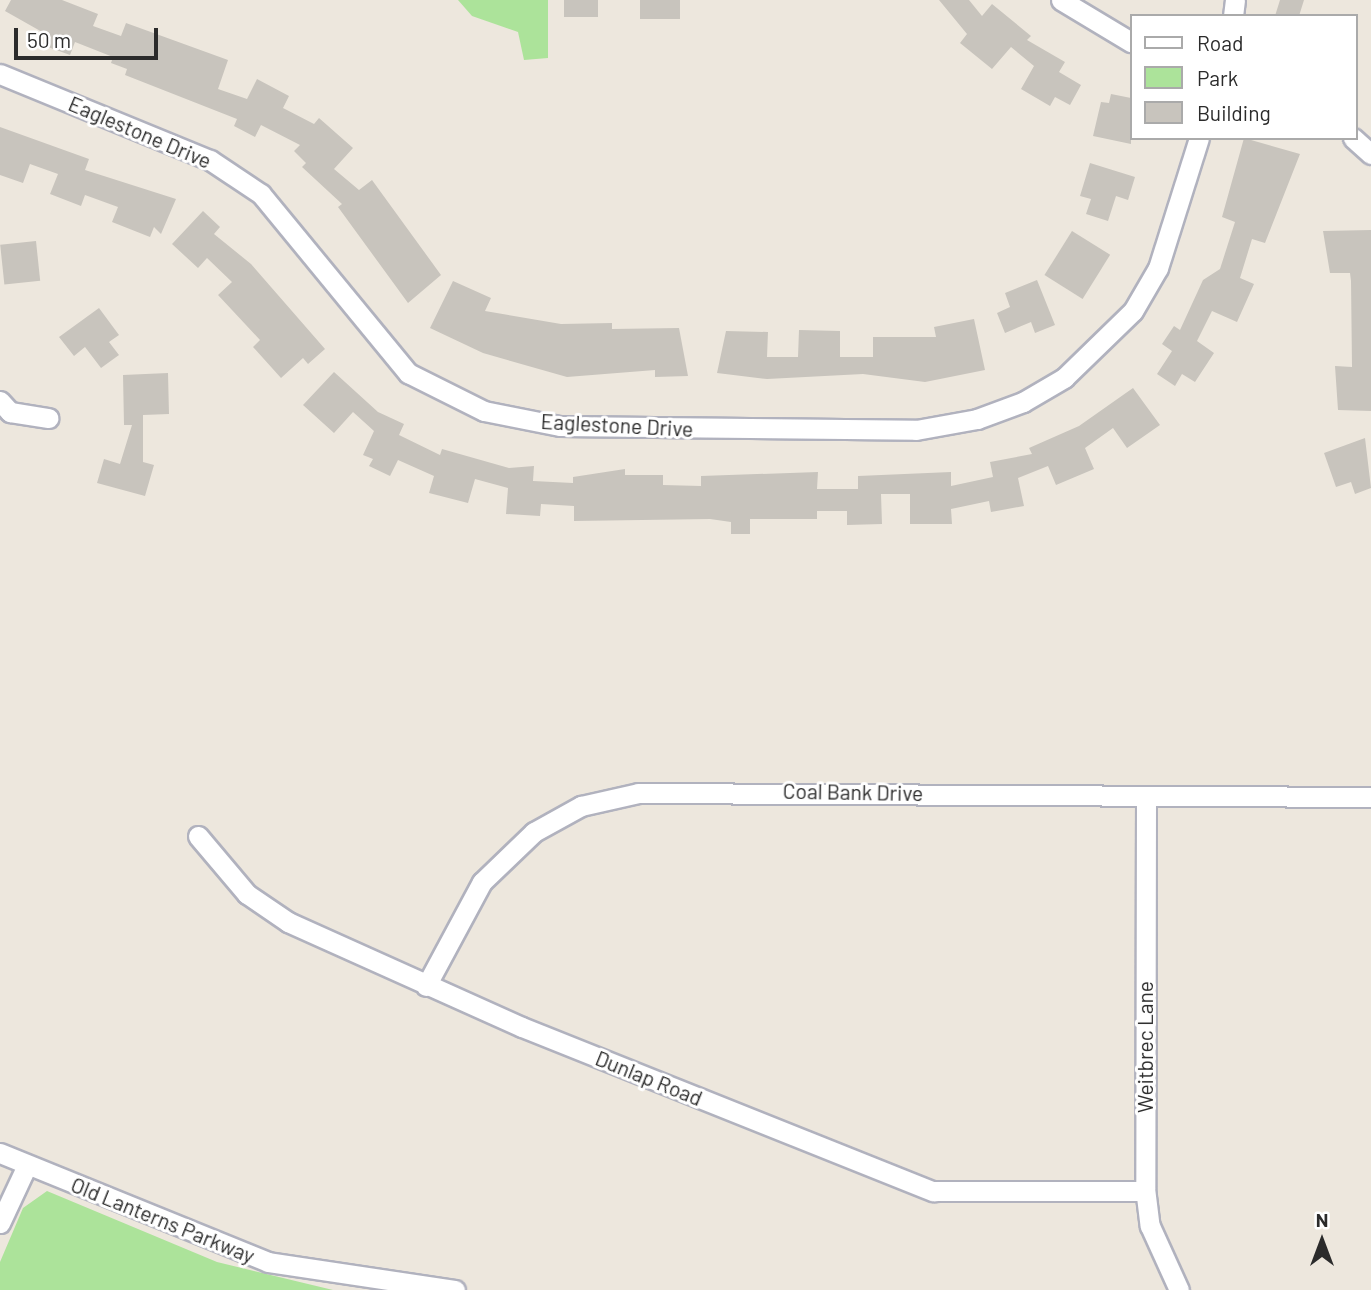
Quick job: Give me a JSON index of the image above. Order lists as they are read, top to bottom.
{
  "streets": {
    "street": [
      "Eaglestone Drive",
      "Coal Bank Drive",
      "Weitbrec Lane",
      "Dunlap Road",
      "Old Lanterns Parkway"
    ]
  },
  "crossings": [
    ["Coal Bank Drive", "Weitbrec Lane"],
    ["Coal Bank Drive", "Dunlap Road"],
    ["Weitbrec Lane", "Dunlap Road"]
  ],
  "legend": ["Road", "Park", "Building"],
  "scale_bar": "50 m",
  "north": "top"
}
